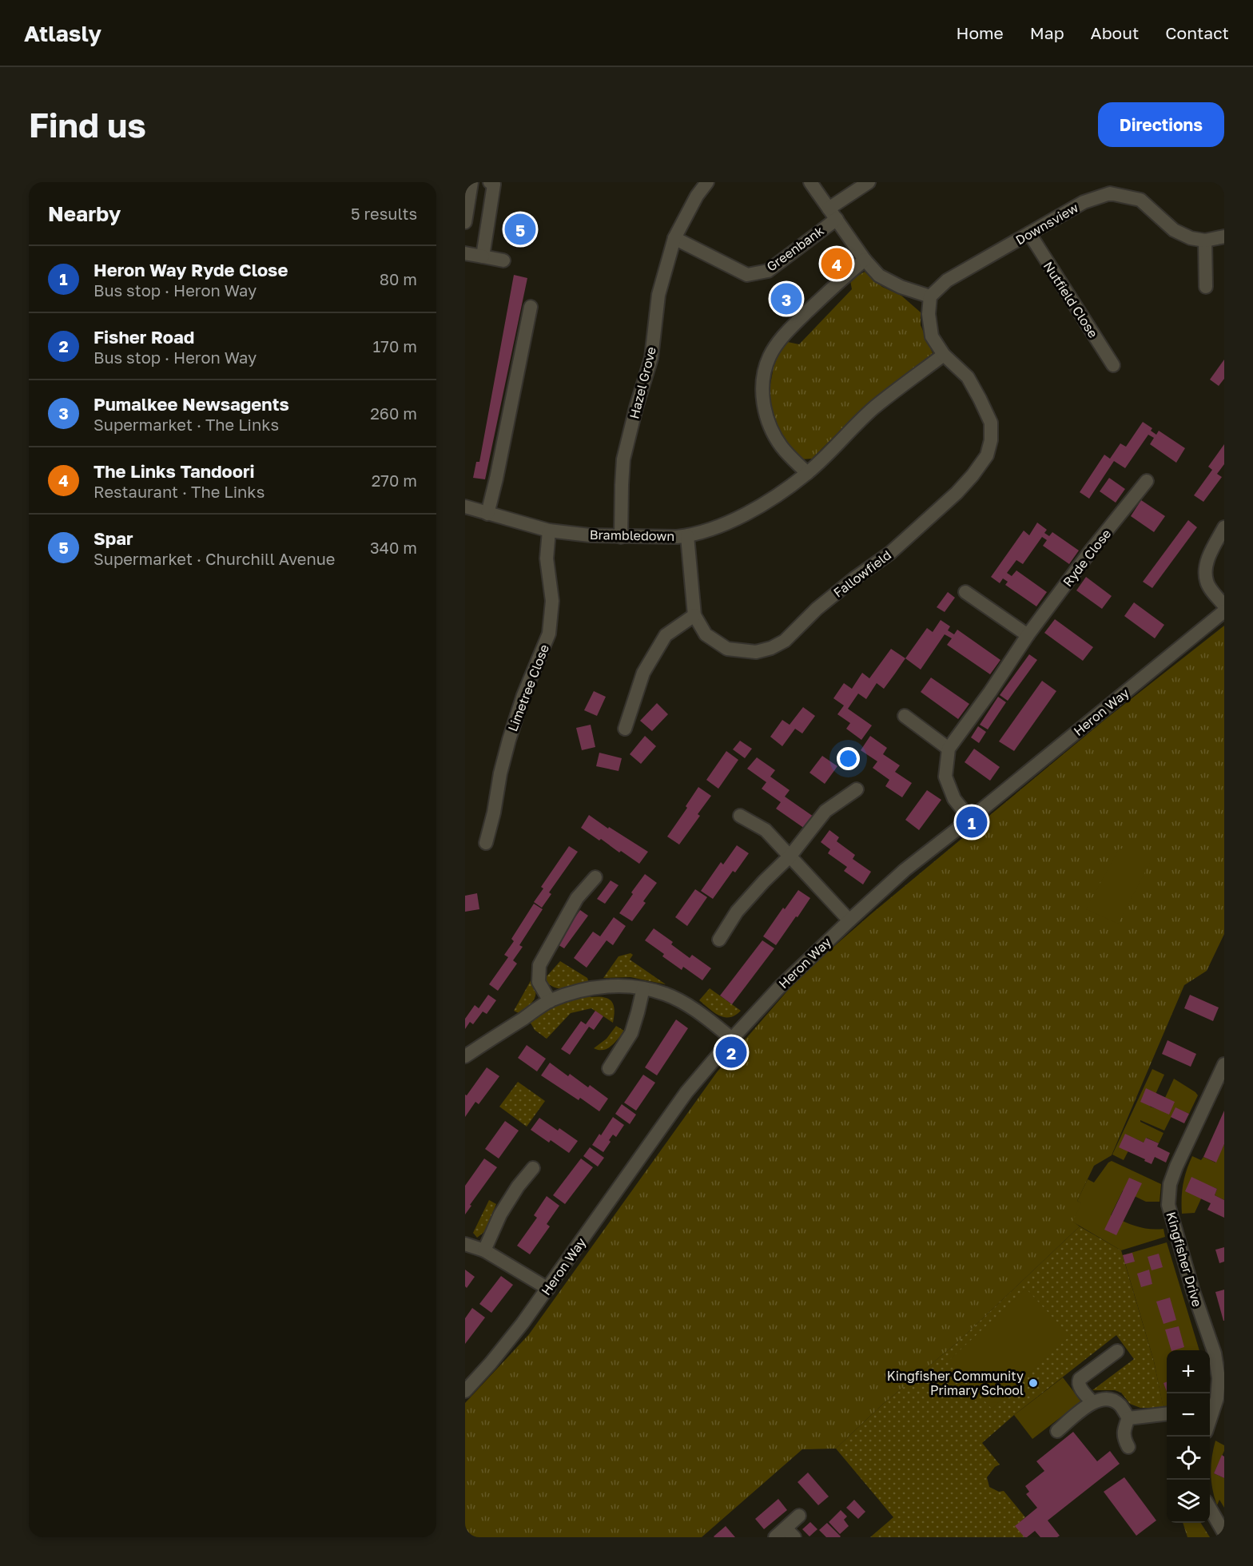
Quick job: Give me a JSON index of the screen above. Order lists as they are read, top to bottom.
{
  "streets": {
    "street": [
      "Downsview",
      "Greenbank",
      "Nutfield Close",
      "Hazel Grove",
      "Brambledown",
      "Ryde Close",
      "Fallowfield",
      "Limetree Close",
      "Heron Way",
      "Kingfisher Drive"
    ]
  },
  "crossings": [
    ["Downsview", "Nutfield Close"],
    ["Greenbank", "Hazel Grove"],
    ["Hazel Grove", "Brambledown"],
    ["Brambledown", "Fallowfield"],
    ["Brambledown", "Limetree Close"],
    ["Ryde Close", "Heron Way"]
  ],
  "places": ["Kingfisher Community Primary School"],
  "page": {
    "header": "Atlasly",
    "nav": [
      "Home",
      "Map",
      "About",
      "Contact"
    ],
    "buttons": "Directions",
    "title": "Find us",
    "heading": ["Nearby", "5 results"],
    "pins": [
      "5",
      "4",
      "3",
      "1",
      "2"
    ],
    "list": [
      {
        "mark": "1",
        "name": "Heron Way Ryde Close",
        "note": "Bus stop · Heron Way",
        "value": "80 m"
      },
      {
        "mark": "2",
        "name": "Fisher Road",
        "note": "Bus stop · Heron Way",
        "value": "170 m"
      },
      {
        "mark": "3",
        "name": "Pumalkee Newsagents",
        "note": "Supermarket · The Links",
        "value": "260 m"
      },
      {
        "mark": "4",
        "name": "The Links Tandoori",
        "note": "Restaurant · The Links",
        "value": "270 m"
      },
      {
        "mark": "5",
        "name": "Spar",
        "note": "Supermarket · Churchill Avenue",
        "value": "340 m"
      }
    ],
    "map_buttons": ["+", "−"]
  }
}
